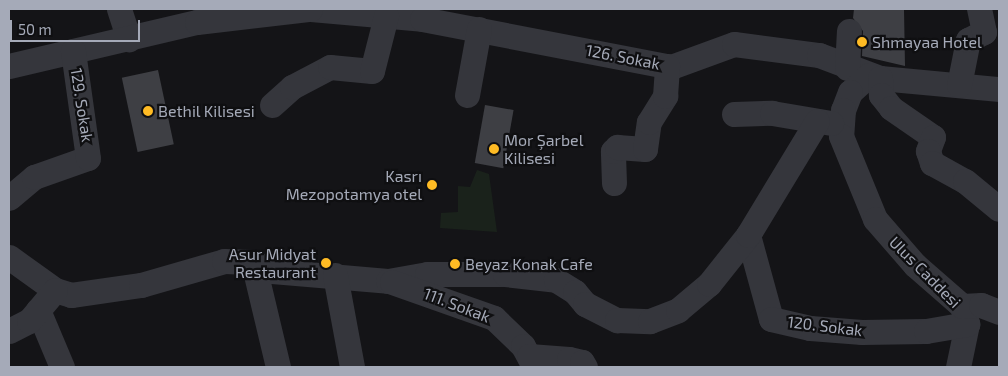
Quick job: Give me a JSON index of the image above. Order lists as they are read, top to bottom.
{
  "streets": {
    "street": [
      "126. Sokak",
      "129. Sokak",
      "Ulus Caddesi",
      "111. Sokak",
      "120. Sokak"
    ]
  },
  "crossings": [
    ["126. Sokak", "129. Sokak"],
    ["126. Sokak", "Ulus Caddesi"],
    ["Ulus Caddesi", "120. Sokak"]
  ],
  "places": [
    "Shmayaa Hotel",
    "Bethil Kilisesi",
    "Mor Şarbel Kilisesi",
    "Kasrı Mezopotamya otel",
    "Asur Midyat Restaurant",
    "Beyaz Konak Cafe"
  ],
  "scale_bar": "50 m"
}
